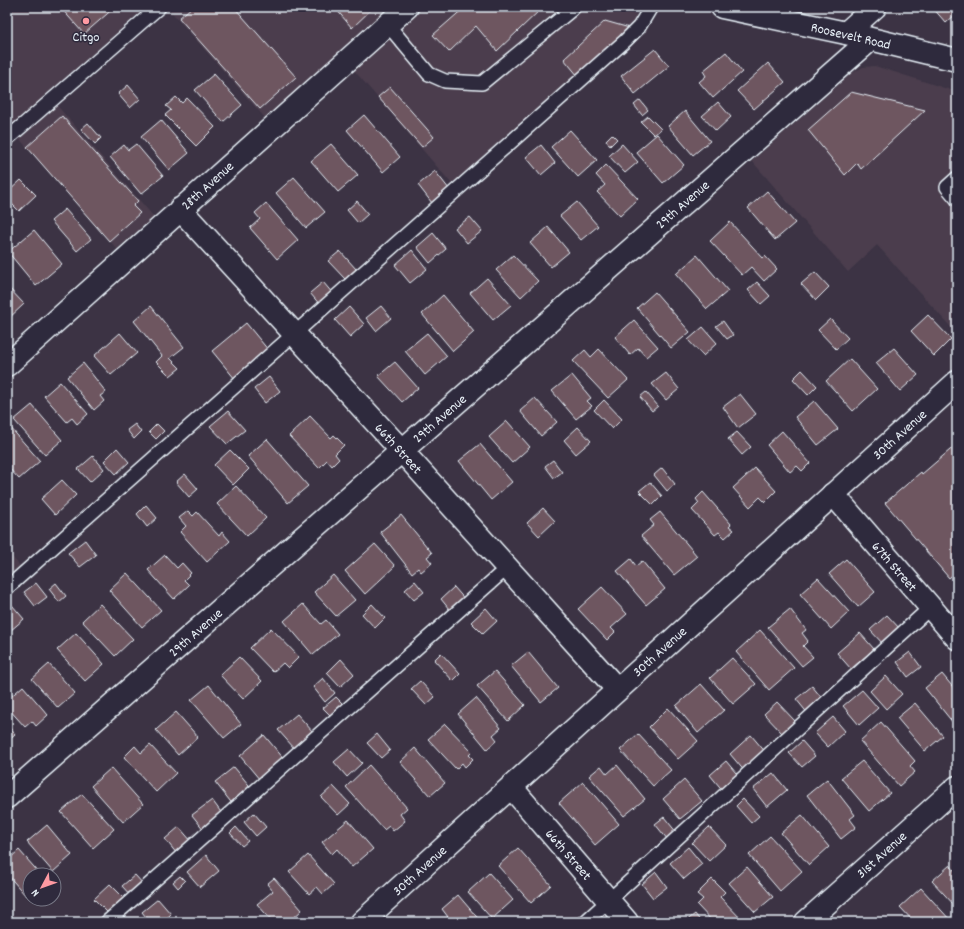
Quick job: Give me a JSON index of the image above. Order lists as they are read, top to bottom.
{
  "streets": {
    "street": [
      "Roosevelt Road",
      "28th Avenue",
      "29th Avenue",
      "30th Avenue",
      "66th Street",
      "67th Street",
      "31st Avenue"
    ]
  },
  "crossings": [
    ["Roosevelt Road", "29th Avenue"],
    ["28th Avenue", "66th Street"],
    ["29th Avenue", "66th Street"],
    ["30th Avenue", "66th Street"],
    ["30th Avenue", "67th Street"]
  ],
  "places": ["Citgo"],
  "north": "bottom left"
}
